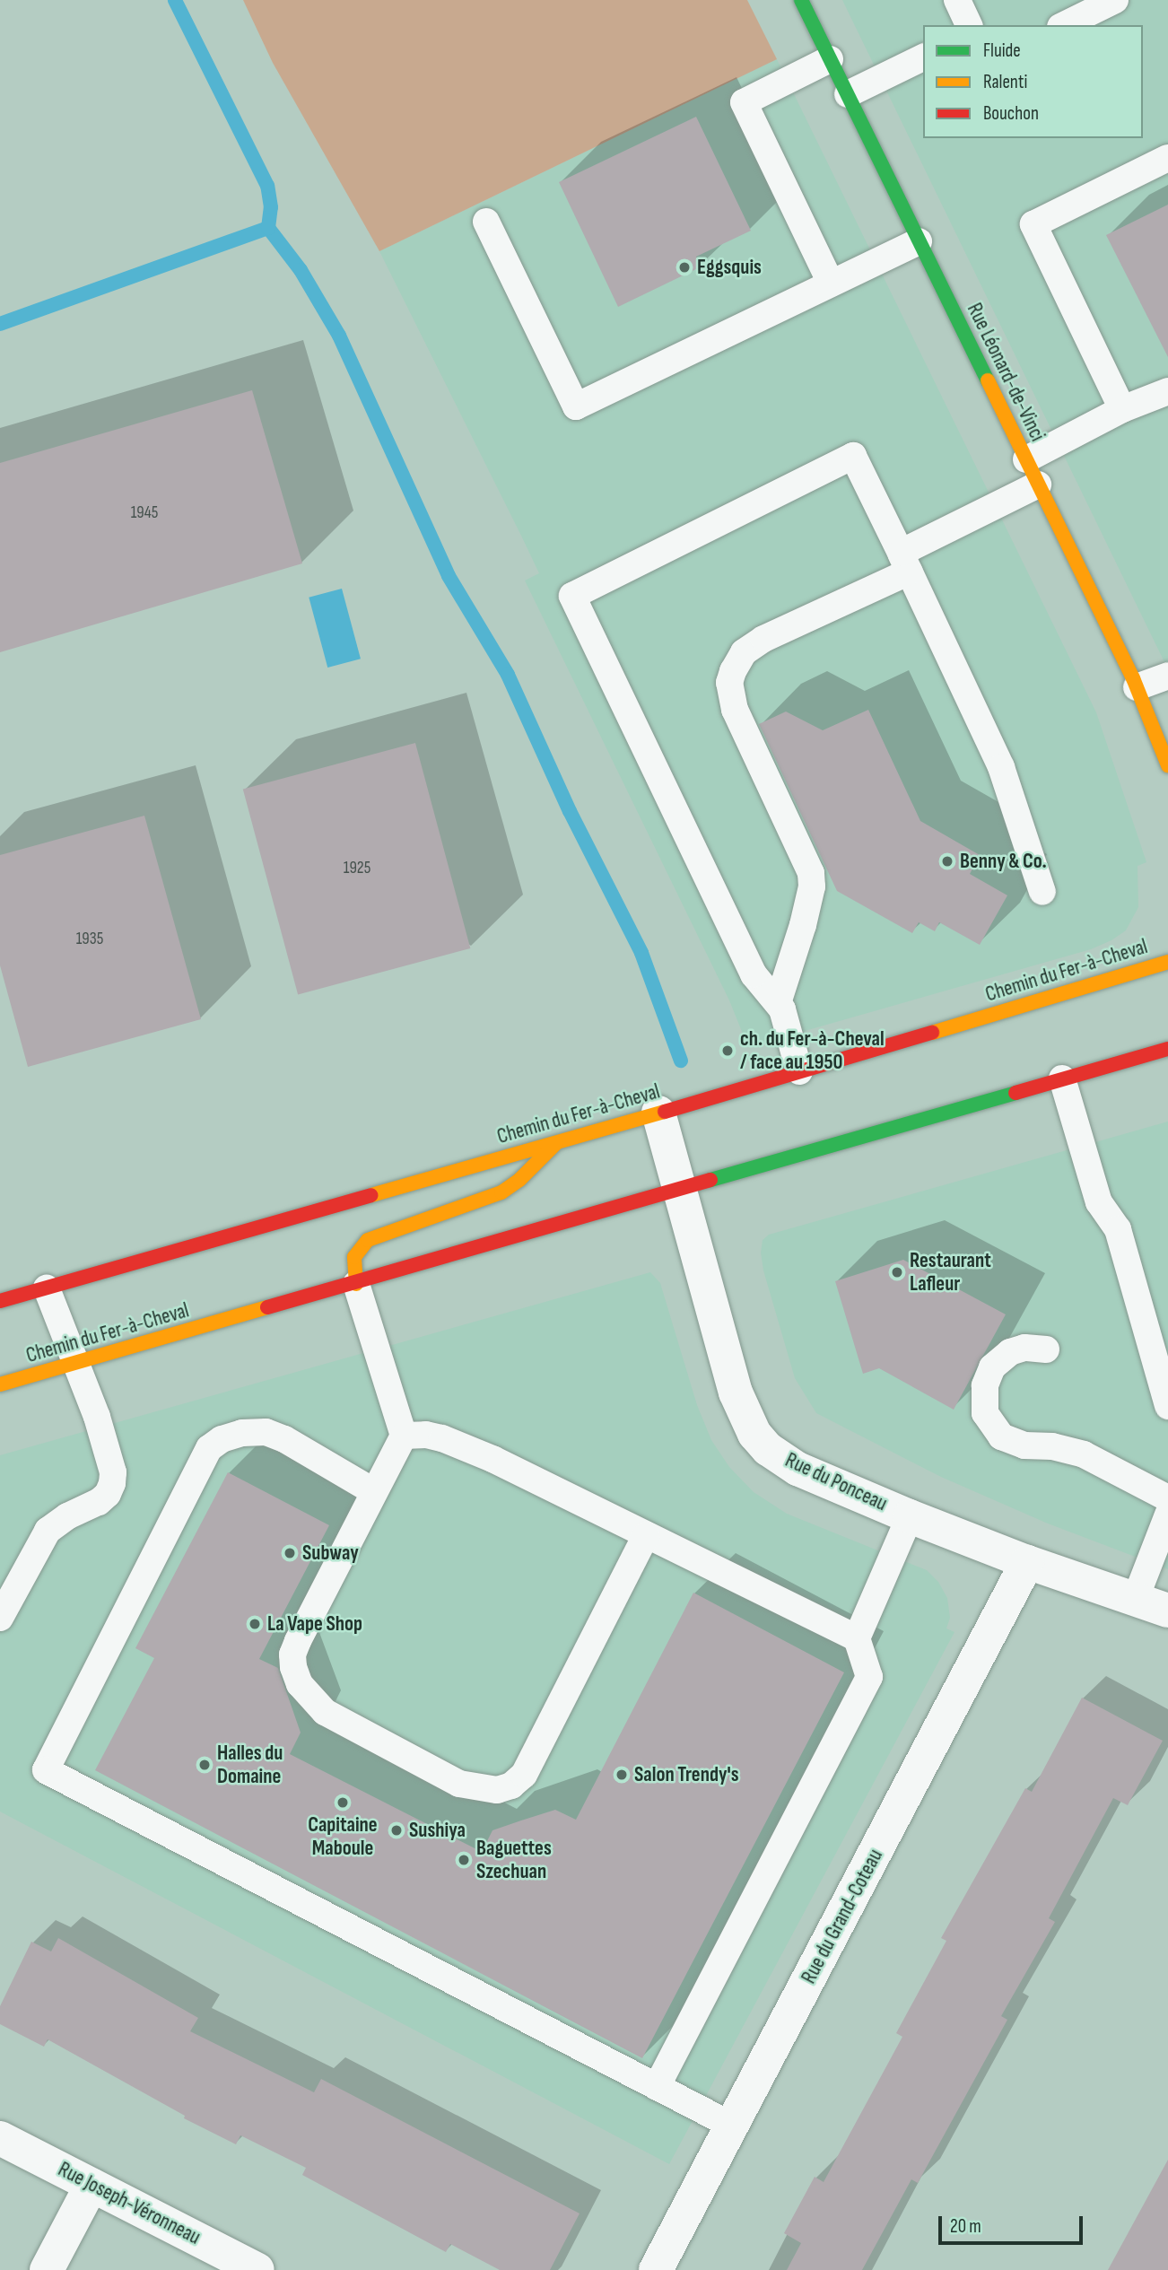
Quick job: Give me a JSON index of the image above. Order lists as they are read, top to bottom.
{
  "streets": {
    "street": [
      "Rue Léonard-de-Vinci",
      "Chemin du Fer-à-Cheval",
      "Rue du Ponceau",
      "Rue du Grand-Coteau",
      "Rue Joseph-Véronneau"
    ]
  },
  "crossings": [
    ["Chemin du Fer-à-Cheval", "Rue du Ponceau"],
    ["Rue du Ponceau", "Rue du Grand-Coteau"]
  ],
  "places": [
    "Eggsquis",
    "Benny & Co.",
    "ch. du Fer-à-Cheval / face au 1950",
    "Restaurant Lafleur",
    "Subway",
    "La Vape Shop",
    "Halles du Domaine",
    "Salon Trendy's",
    "Capitaine Maboule",
    "Sushiya",
    "Baguettes Szechuan"
  ],
  "house_numbers": ["1945", "1925", "1935"],
  "legend": ["Fluide", "Ralenti", "Bouchon"],
  "scale_bar": "20 m"
}
